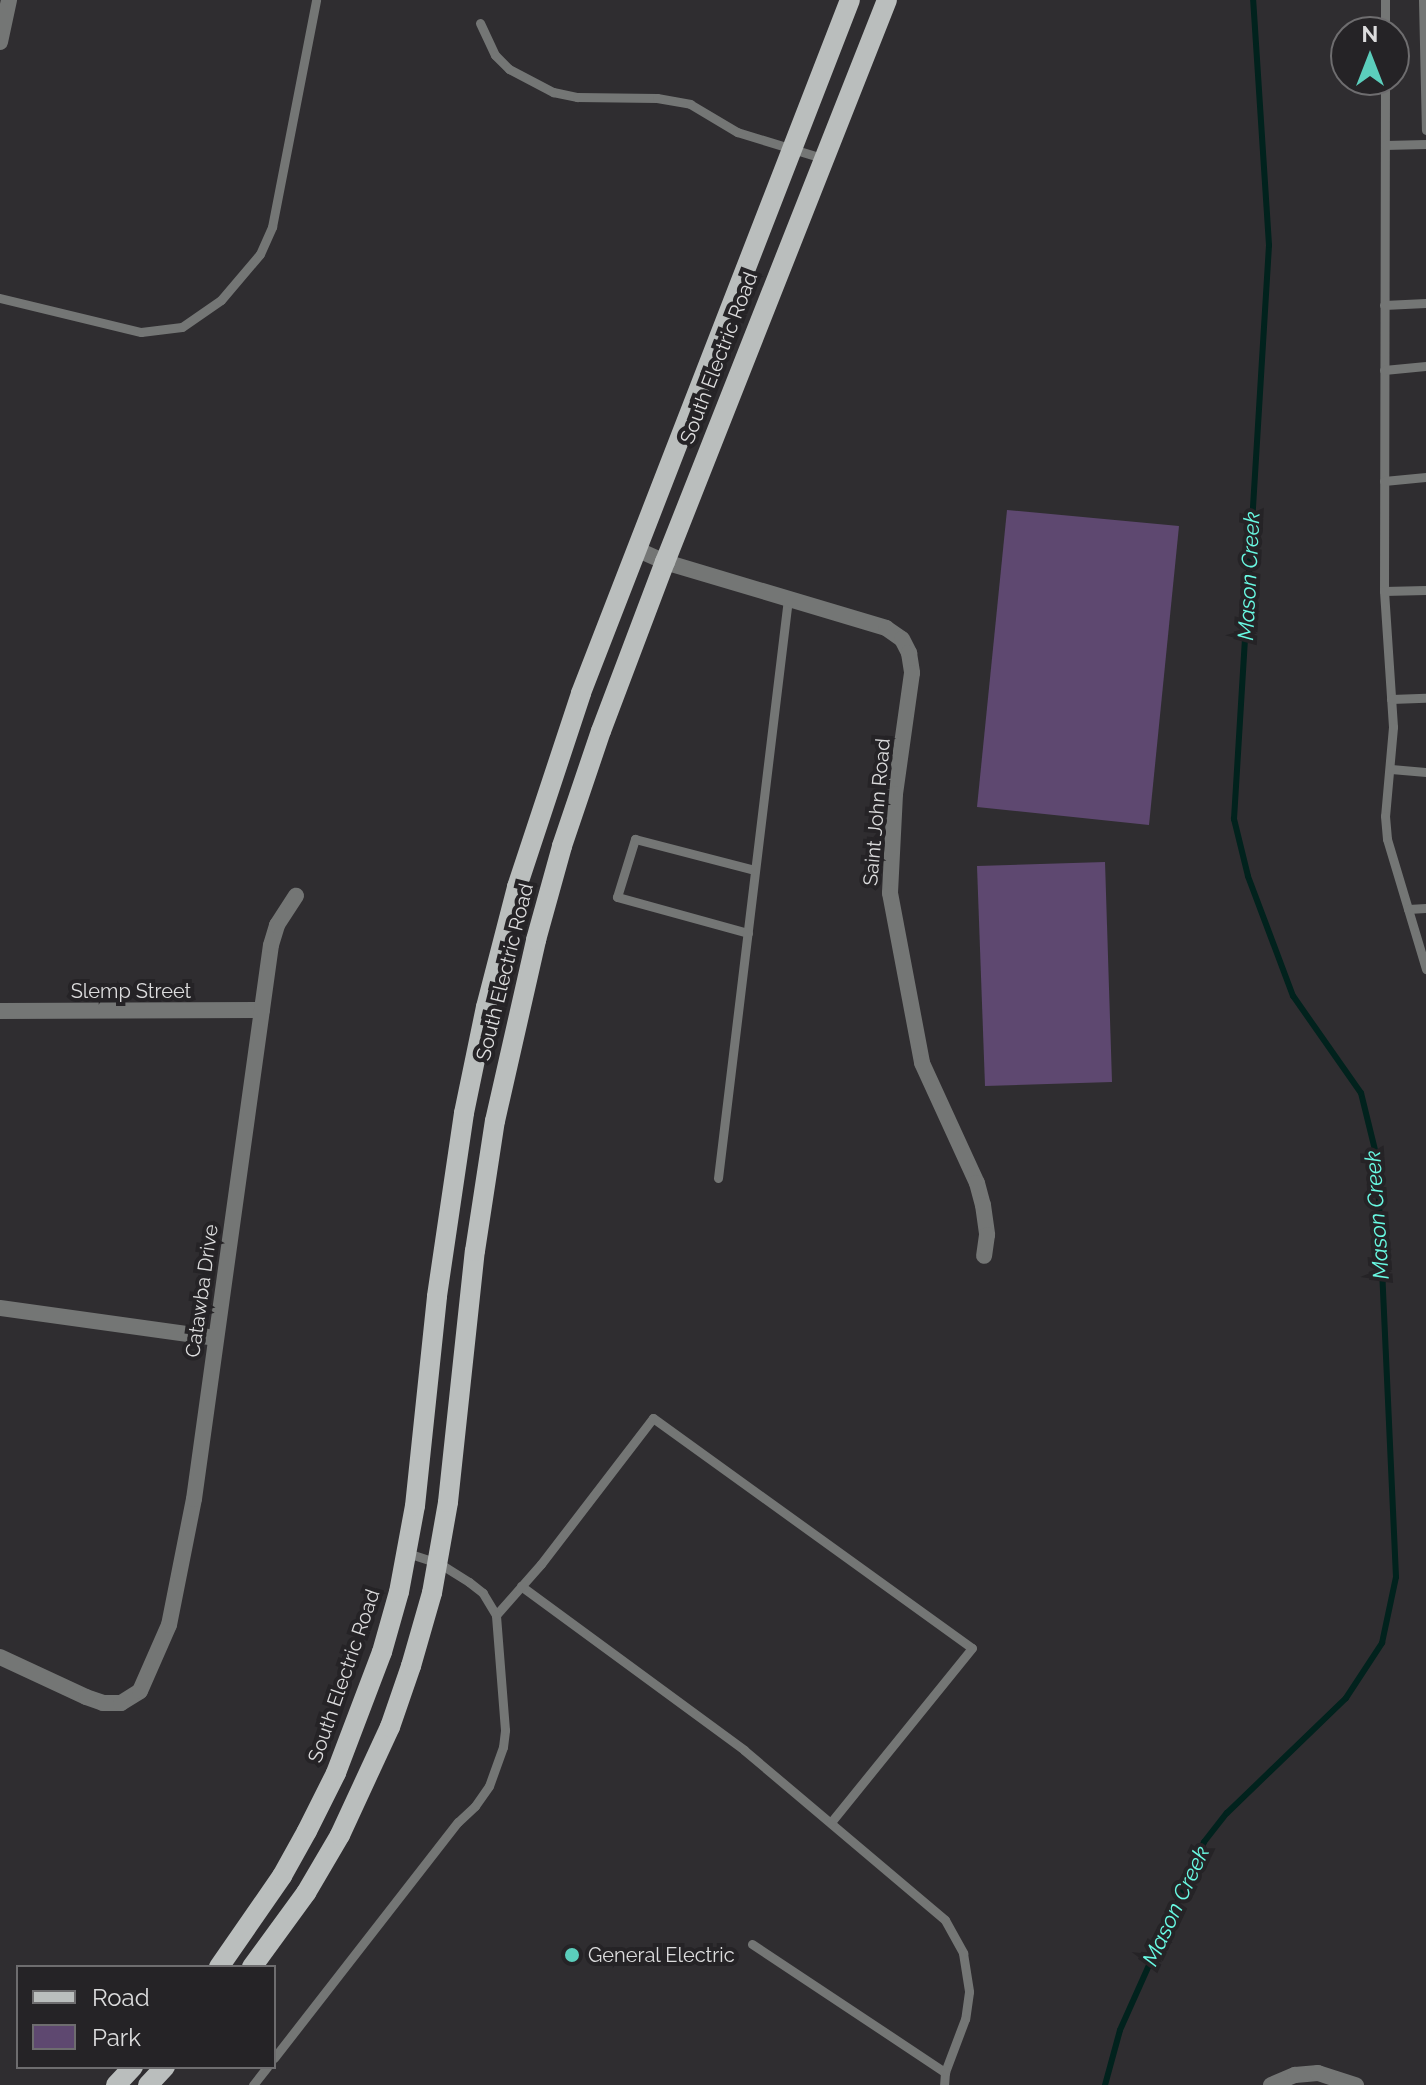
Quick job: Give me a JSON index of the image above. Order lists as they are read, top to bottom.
{
  "streets": {
    "main road": ["South Electric Road"],
    "street": ["Saint John Road", "Slemp Street", "Catawba Drive"]
  },
  "crossings": [
    ["South Electric Road", "Saint John Road"],
    ["Slemp Street", "Catawba Drive"]
  ],
  "water": ["Mason Creek"],
  "places": ["General Electric"],
  "legend": ["Road", "Park"],
  "north": "top"
}
